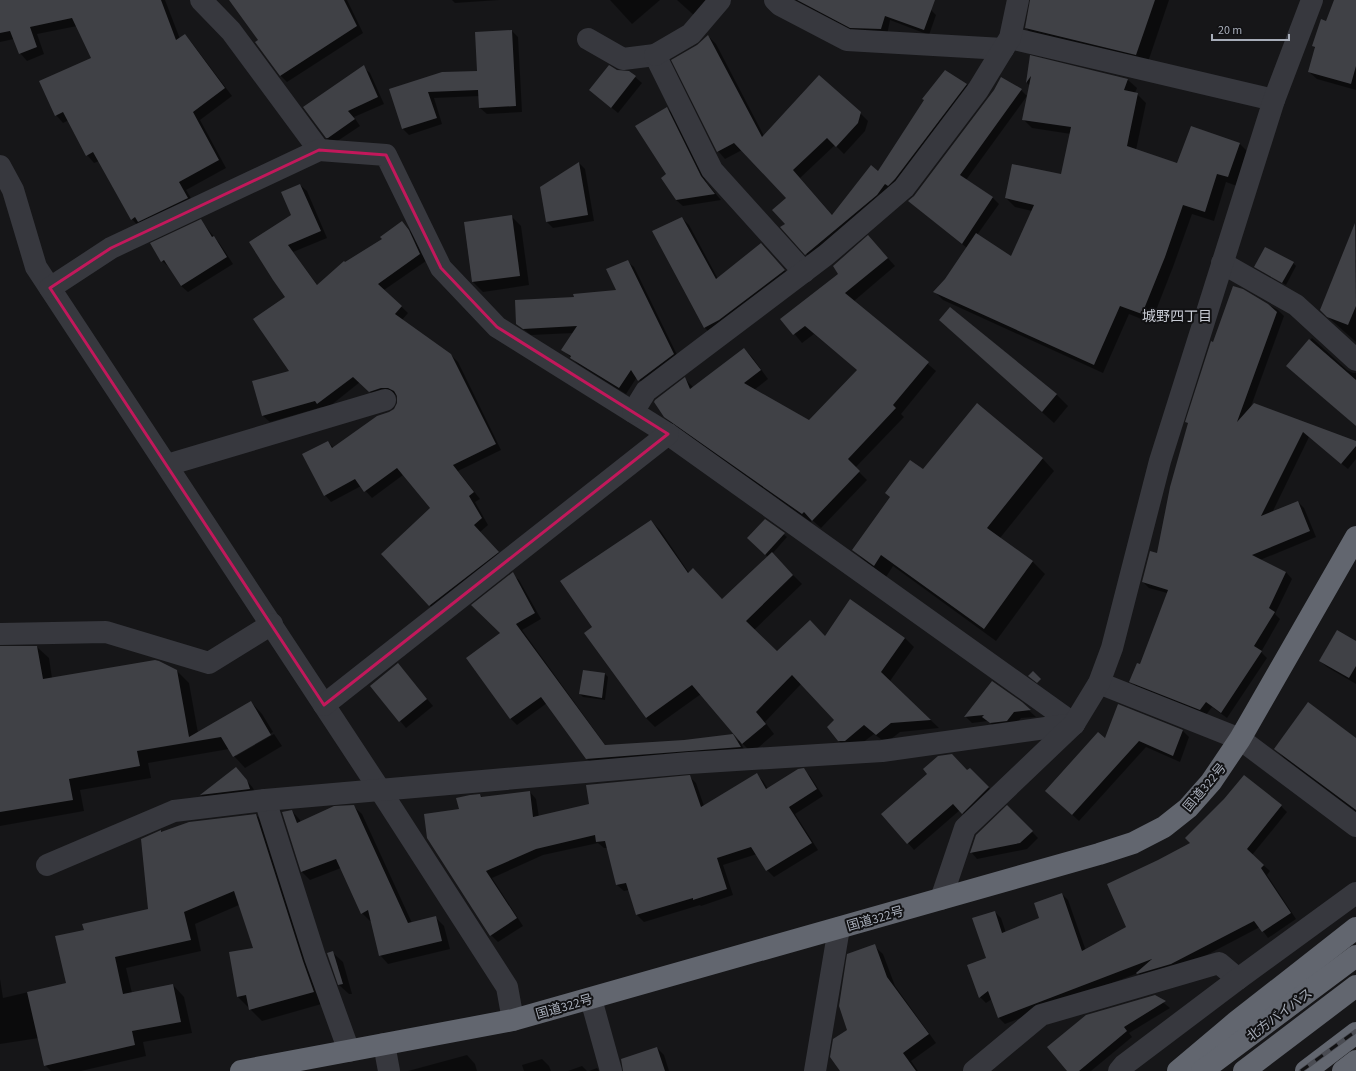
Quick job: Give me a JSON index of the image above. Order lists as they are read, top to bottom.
{
  "streets": {
    "highway": ["国道322号", "北方バイパス"]
  },
  "districts": ["城野四丁目"],
  "scale_bar": "20 m"
}
